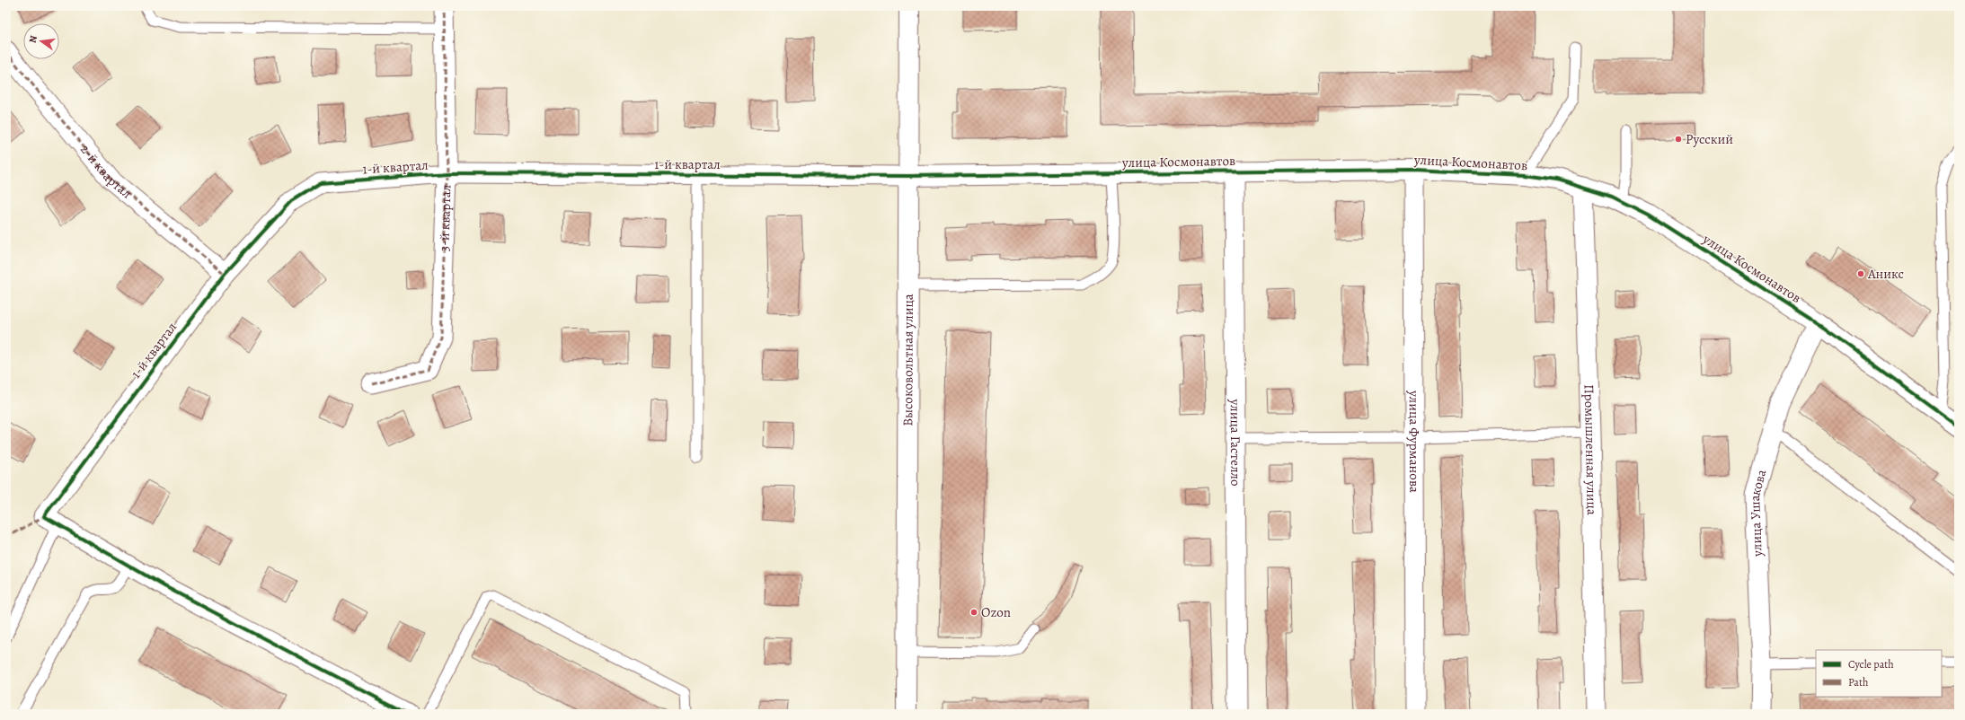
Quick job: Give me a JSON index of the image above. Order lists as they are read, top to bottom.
{
  "streets": {
    "street": [
      "улица Космонавтов",
      "1-й квартал",
      "2-й квартал",
      "3-й квартал",
      "Высоковольтная улица",
      "улица Фурманова",
      "улица Гастелло",
      "Промышленная улица",
      "улица Ушакова"
    ]
  },
  "crossings": [
    ["улица Космонавтов", "1-й квартал"],
    ["улица Космонавтов", "Высоковольтная улица"],
    ["улица Космонавтов", "улица Фурманова"],
    ["улица Космонавтов", "улица Гастелло"],
    ["улица Космонавтов", "Промышленная улица"],
    ["улица Космонавтов", "улица Ушакова"],
    ["1-й квартал", "2-й квартал"],
    ["1-й квартал", "3-й квартал"],
    ["1-й квартал", "Высоковольтная улица"]
  ],
  "places": ["Русский", "Аникс", "Ozon"],
  "legend": ["Cycle path", "Path"],
  "north": "left"
}
